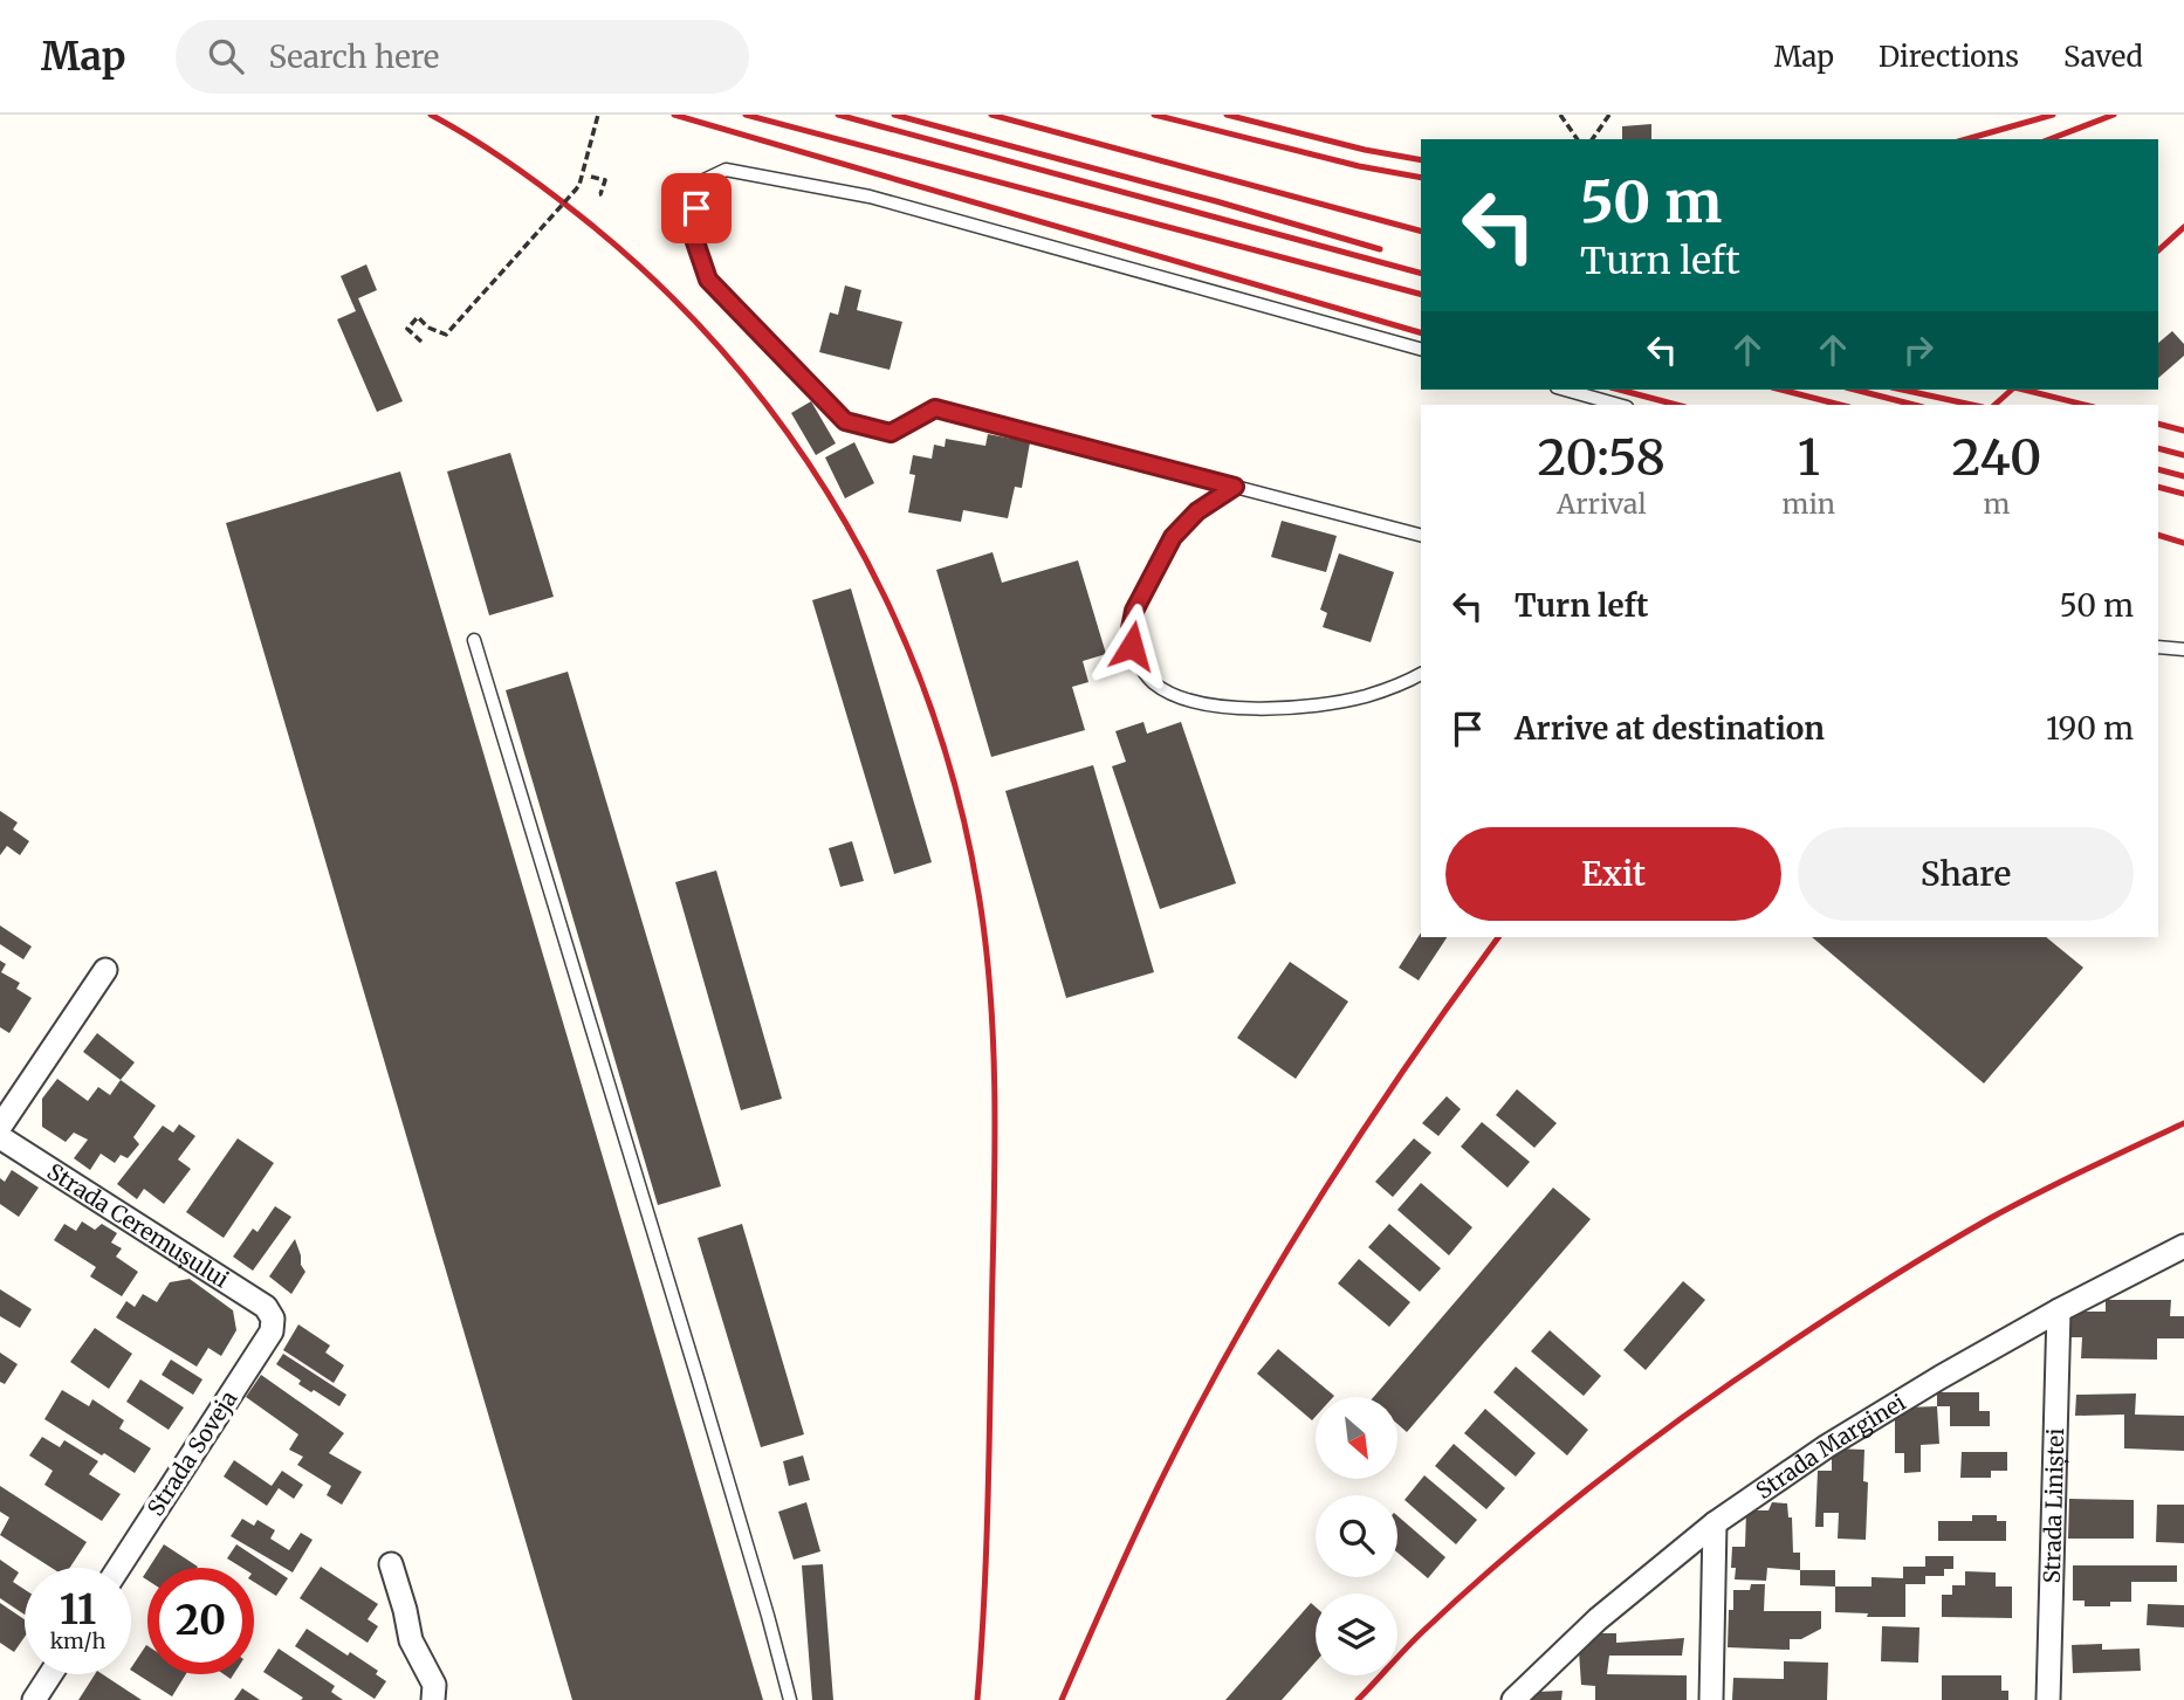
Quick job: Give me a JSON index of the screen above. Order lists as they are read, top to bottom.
{
  "streets": {
    "street": [
      "Strada Ceremușului",
      "Strada Marginei",
      "Strada Soveja",
      "Strada Liniștei"
    ]
  },
  "crossings": [
    ["Strada Ceremușului", "Strada Soveja"],
    ["Strada Marginei", "Strada Liniștei"]
  ],
  "north": "bottom right",
  "page": {
    "header": "Map",
    "search": "Search here",
    "nav": ["Map", "Directions", "Saved"],
    "turn": ["50 m", "Turn left"],
    "eta": [
      "20:58",
      "Arrival",
      "1",
      "min",
      "240",
      "m"
    ],
    "list": [
      {
        "name": "Turn left",
        "value": "50 m"
      },
      {
        "name": "Arrive at destination",
        "value": "190 m"
      }
    ],
    "buttons": ["Exit", "Share"],
    "speed": "11 km/h",
    "limit": "20"
  }
}
